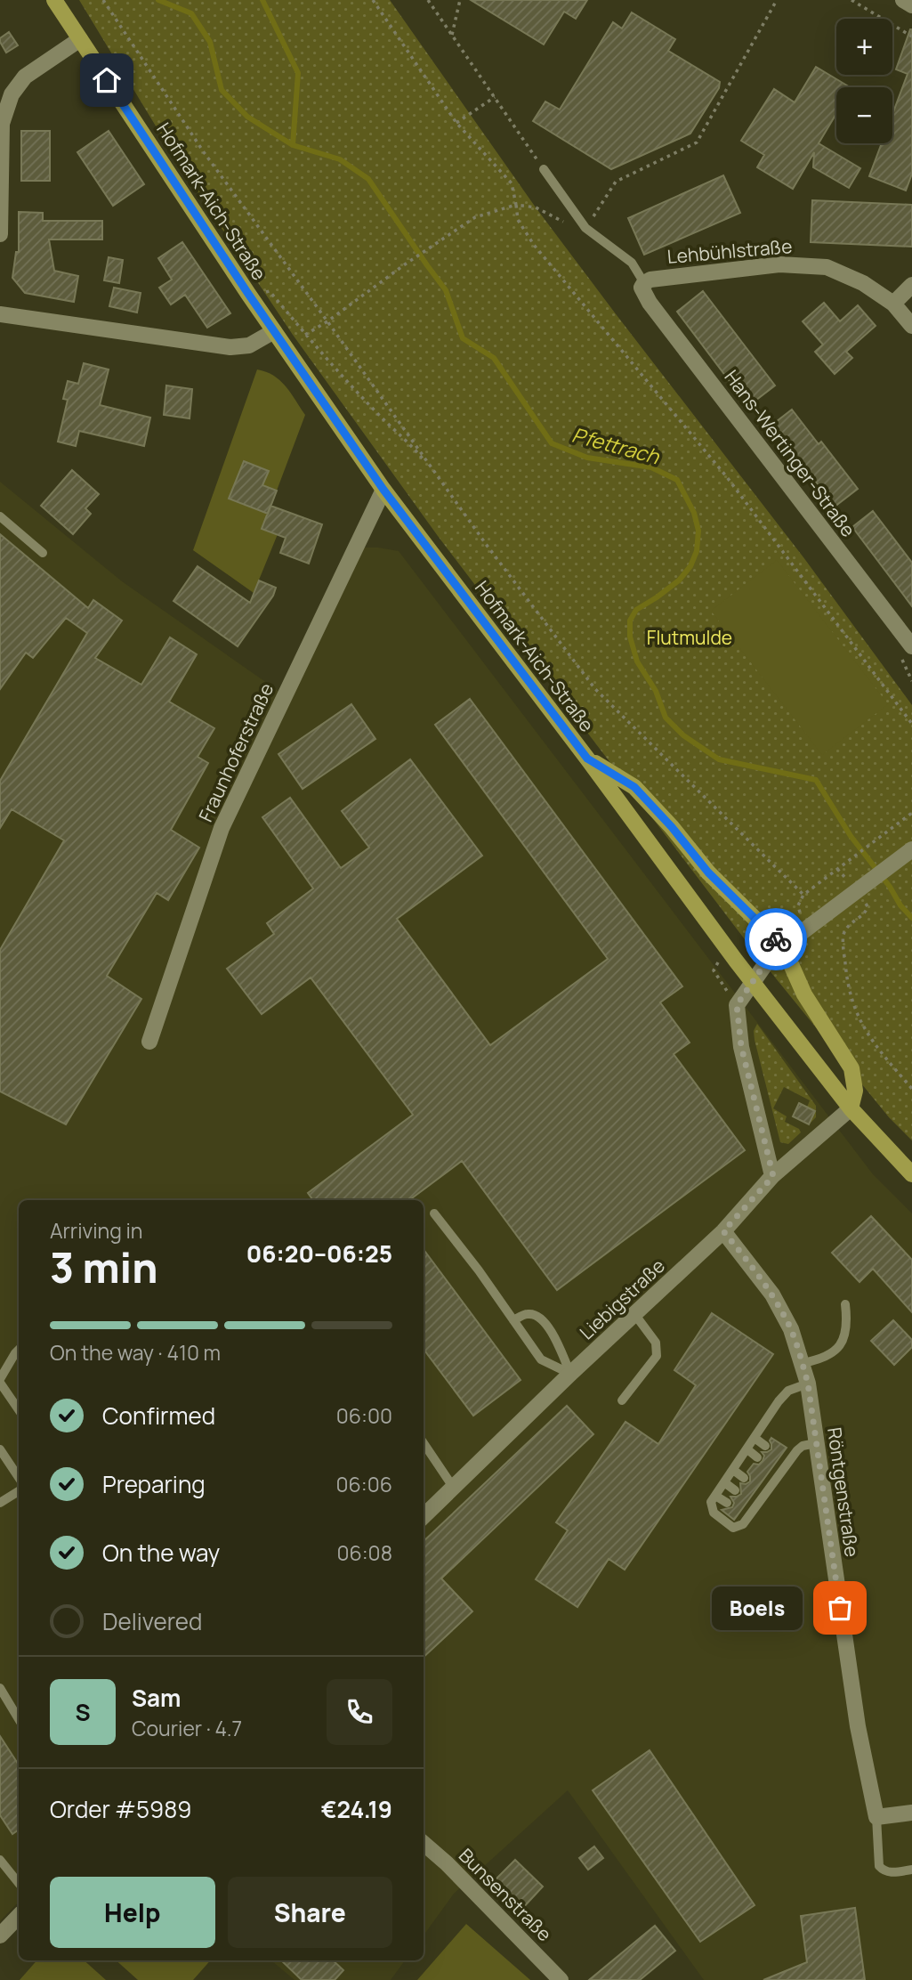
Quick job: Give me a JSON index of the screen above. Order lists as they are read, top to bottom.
{
  "streets": {
    "main road": ["Hofmark-Aich-Straße"],
    "street": [
      "Lehbühlstraße",
      "Hans-Wertinger-Straße",
      "Fraunhoferstraße",
      "Liebigstraße",
      "Röntgenstraße",
      "Bunsenstraße"
    ]
  },
  "crossings": [
    ["Hofmark-Aich-Straße", "Fraunhoferstraße"],
    ["Hofmark-Aich-Straße", "Liebigstraße"],
    ["Lehbühlstraße", "Hans-Wertinger-Straße"],
    ["Liebigstraße", "Röntgenstraße"]
  ],
  "water": ["Pfettrach"],
  "parks": ["Flutmulde"],
  "places": ["Boels"],
  "page": {
    "map_buttons": ["+", "−"],
    "heading": ["3 min", "Arriving in", "06:20–06:25"],
    "panel": [
      "Sam",
      "Courier · 4.7",
      "Order #5989",
      "€24.19"
    ],
    "bar": "On the way · 410 m",
    "list": [
      ["Confirmed", "06:00"],
      ["Preparing", "06:06"],
      ["On the way", "06:08"],
      "Delivered"
    ],
    "bubble": "Boels",
    "round": "S",
    "buttons": ["Help", "Share"]
  }
}
